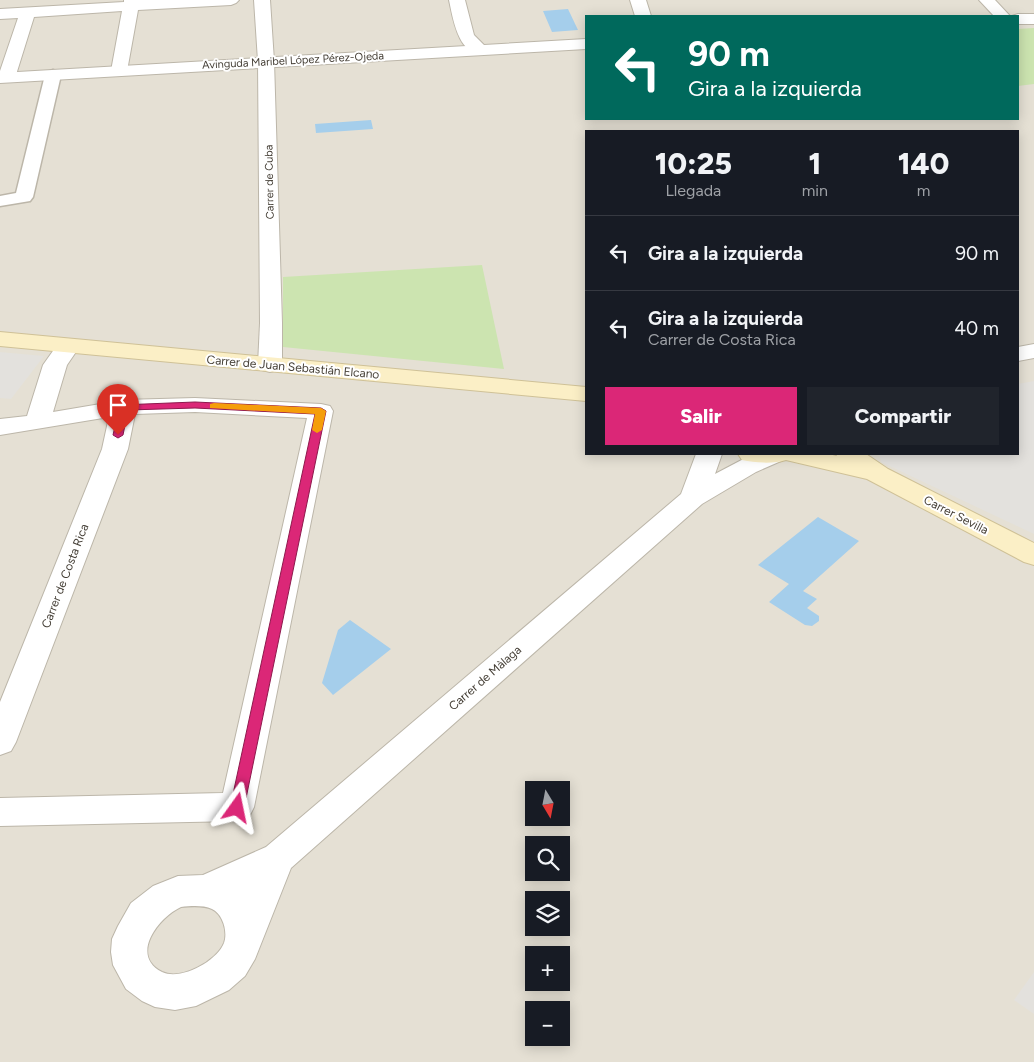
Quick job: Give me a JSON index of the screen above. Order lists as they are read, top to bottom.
{
  "streets": {
    "main road": ["Carrer de Juan Sebastián Elcano", "Carrer Sevilla"],
    "street": [
      "Avinguda Maribel López Pérez-Ojeda",
      "Carrer de Cuba",
      "Carrer de Costa Rica",
      "Carrer de Màlaga"
    ]
  },
  "crossings": [
    ["Avinguda Maribel López Pérez-Ojeda", "Carrer de Cuba"],
    ["Carrer de Cuba", "Carrer de Juan Sebastián Elcano"]
  ],
  "north": "bottom",
  "page": {
    "turn": ["90 m", "Gira a la izquierda"],
    "eta": [
      "10:25",
      "Llegada",
      "1",
      "min",
      "140",
      "m"
    ],
    "list": [
      {
        "name": "Gira a la izquierda",
        "value": "90 m"
      },
      {
        "name": "Gira a la izquierda",
        "note": "Carrer de Costa Rica",
        "value": "40 m"
      }
    ],
    "buttons": ["Salir", "Compartir"],
    "map_buttons": ["+", "−"]
  }
}
